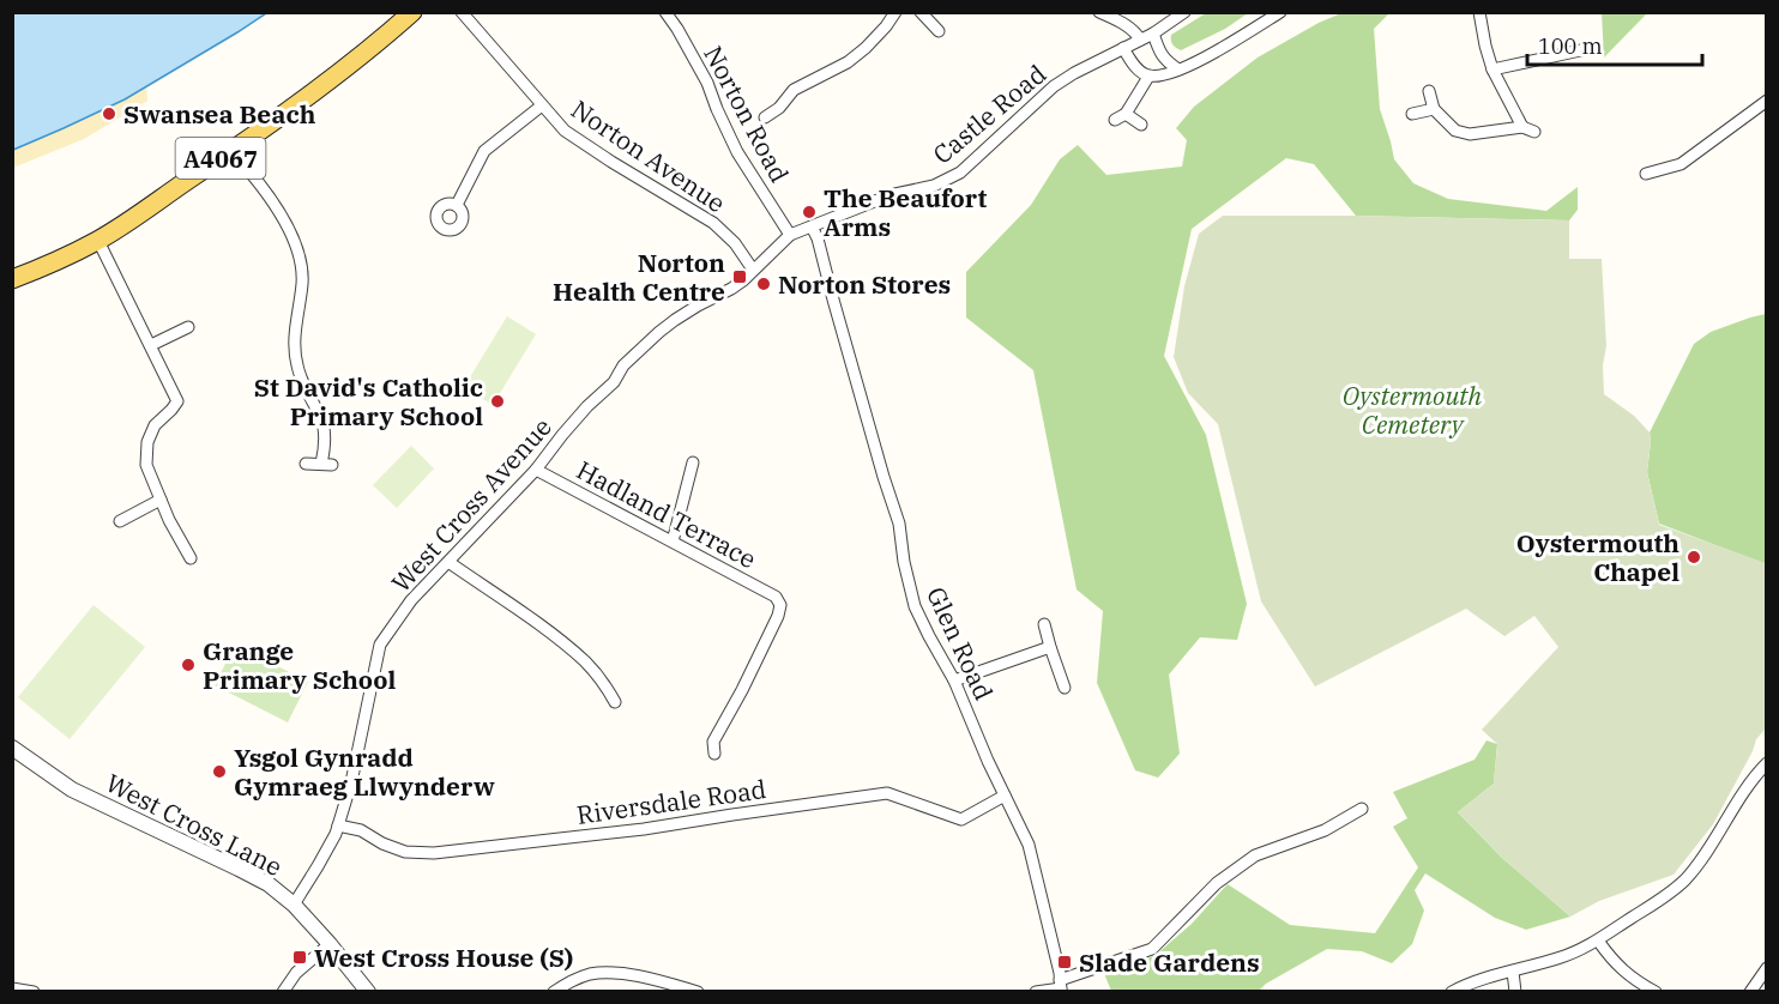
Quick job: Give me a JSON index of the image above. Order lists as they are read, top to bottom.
{
  "streets": {
    "main road": ["A4067"],
    "street": [
      "Norton Road",
      "Castle Road",
      "Norton Avenue",
      "West Cross Avenue",
      "Hadland Terrace",
      "Glen Road",
      "Riversdale Road",
      "West Cross Lane"
    ]
  },
  "crossings": [
    ["Norton Road", "West Cross Avenue"],
    ["Castle Road", "West Cross Avenue"],
    ["Castle Road", "Glen Road"],
    ["Norton Avenue", "West Cross Avenue"],
    ["West Cross Avenue", "Hadland Terrace"],
    ["West Cross Avenue", "Glen Road"],
    ["West Cross Avenue", "Riversdale Road"],
    ["West Cross Avenue", "West Cross Lane"],
    ["Glen Road", "Riversdale Road"]
  ],
  "parks": ["Oystermouth Cemetery"],
  "places": {
    "other": [
      "Swansea Beach",
      "The Beaufort Arms",
      "Norton Stores",
      "St David's Catholic Primary School",
      "Oystermouth Chapel",
      "Grange Primary School",
      "Ysgol Gynradd Gymraeg Llwynderw"
    ],
    "transit": ["Norton Health Centre", "West Cross House (S)", "Slade Gardens"]
  },
  "scale_bar": "100 m"
}
